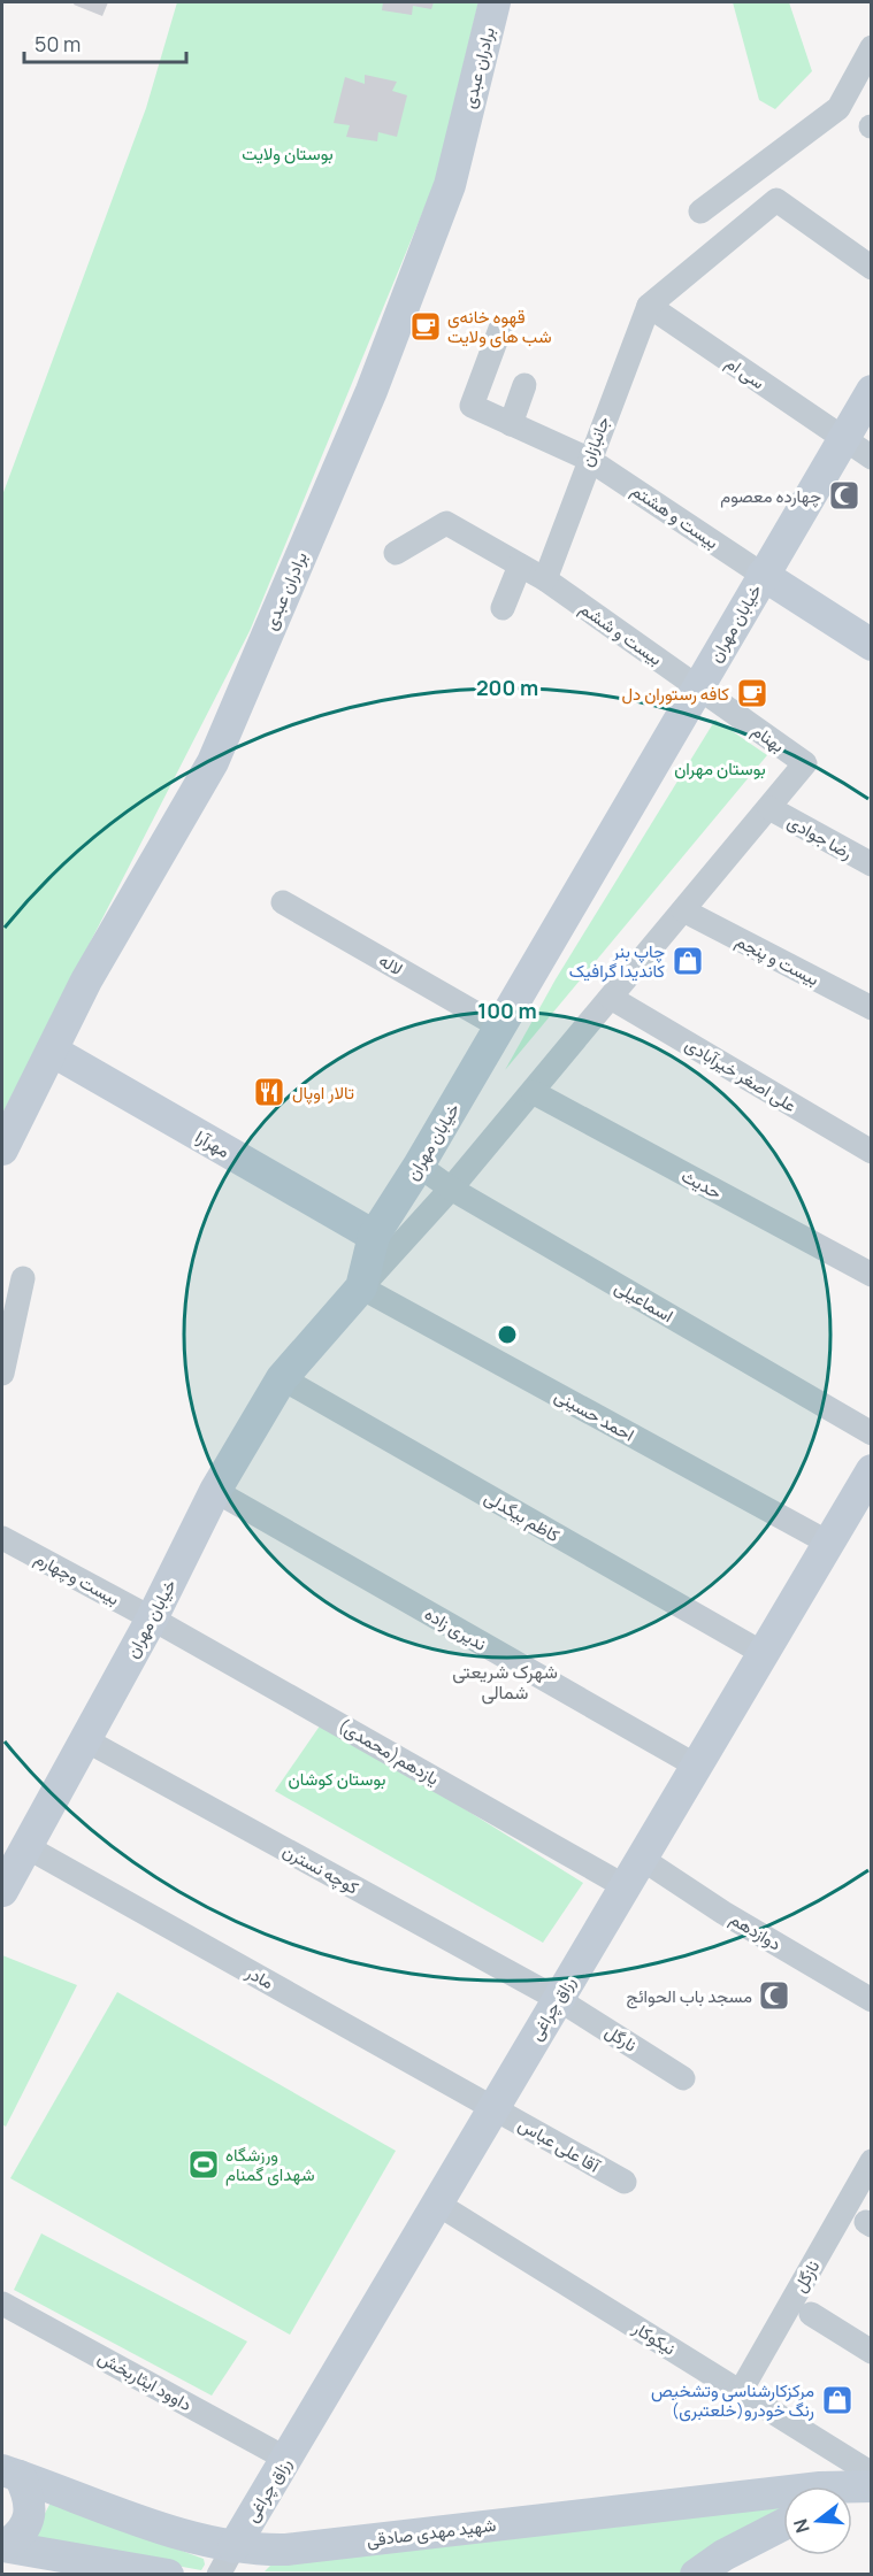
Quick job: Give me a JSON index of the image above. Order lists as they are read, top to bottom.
{
  "streets": {
    "main road": [
      "برادران عبدی",
      "خیابان مهران",
      "مهرآرا",
      "رزاق چراغی",
      "شهید مهدی صادقی"
    ],
    "street": [
      "سی ام",
      "جانبازان",
      "بیست و هشتم",
      "بیست و ششم",
      "بهنام",
      "رضا جوادی",
      "بیست و پنجم",
      "لاله",
      "علی اصغر خیرآبادی",
      "حدیث",
      "اسماعیلی",
      "احمد حسینی",
      "کاظم بیگدلی",
      "بیست وچهارم",
      "ندیری زاده",
      "یازدهم(محمدی)",
      "کوچه نسترن",
      "دوازدهم",
      "مادر",
      "نارگل",
      "آقا علی عباس",
      "نازگل",
      "نیکوکار",
      "داوود ایثاربخش"
    ]
  },
  "crossings": [
    ["برادران عبدی", "مهرآرا"],
    ["سی ام", "جانبازان"],
    ["سی ام", "خیابان مهران"],
    ["جانبازان", "بیست و هشتم"],
    ["جانبازان", "بیست و ششم"],
    ["بیست و هشتم", "خیابان مهران"],
    ["خیابان مهران", "بیست و ششم"],
    ["خیابان مهران", "بهنام"],
    ["خیابان مهران", "لاله"],
    ["خیابان مهران", "مهرآرا"],
    ["خیابان مهران", "اسماعیلی"],
    ["خیابان مهران", "احمد حسینی"],
    ["خیابان مهران", "کاظم بیگدلی"],
    ["خیابان مهران", "بیست وچهارم"],
    ["خیابان مهران", "ندیری زاده"],
    ["خیابان مهران", "یازدهم(محمدی)"],
    ["خیابان مهران", "کوچه نسترن"],
    ["خیابان مهران", "مادر"],
    ["بیست و ششم", "بهنام"],
    ["بهنام", "رضا جوادی"],
    ["احمد حسینی", "رزاق چراغی"],
    ["کاظم بیگدلی", "رزاق چراغی"],
    ["بیست وچهارم", "یازدهم(محمدی)"],
    ["ندیری زاده", "رزاق چراغی"],
    ["یازدهم(محمدی)", "دوازدهم"],
    ["یازدهم(محمدی)", "رزاق چراغی"],
    ["کوچه نسترن", "رزاق چراغی"],
    ["کوچه نسترن", "نارگل"],
    ["دوازدهم", "رزاق چراغی"],
    ["مادر", "رزاق چراغی"],
    ["مادر", "آقا علی عباس"],
    ["رزاق چراغی", "نارگل"],
    ["رزاق چراغی", "آقا علی عباس"],
    ["رزاق چراغی", "نیکوکار"],
    ["رزاق چراغی", "داوود ایثاربخش"],
    ["رزاق چراغی", "شهید مهدی صادقی"],
    ["نازگل", "نیکوکار"]
  ],
  "districts": ["شهرک شریعتی شمالی"],
  "parks": ["بوستان ولایت", "بوستان مهران", "بوستان کوشان"],
  "places": {
    "cafe": ["قهوه خانه‌ی شب های ولایت", "کافه رستوران دل"],
    "mosque": ["چهارده معصوم", "مسجد باب الحوائج"],
    "shop": ["چاپ بنر کاندیدا گرافیک", "مرکزکارشناسی وتشخیص رنگ خودرو(خلعتبری)"],
    "restaurant": ["تالار اوپال"],
    "sports": ["ورزشگاه شهدای گمنام"]
  },
  "scale_bar": "50 m",
  "north": "left",
  "rings": ["200 m", "100 m"]
}
